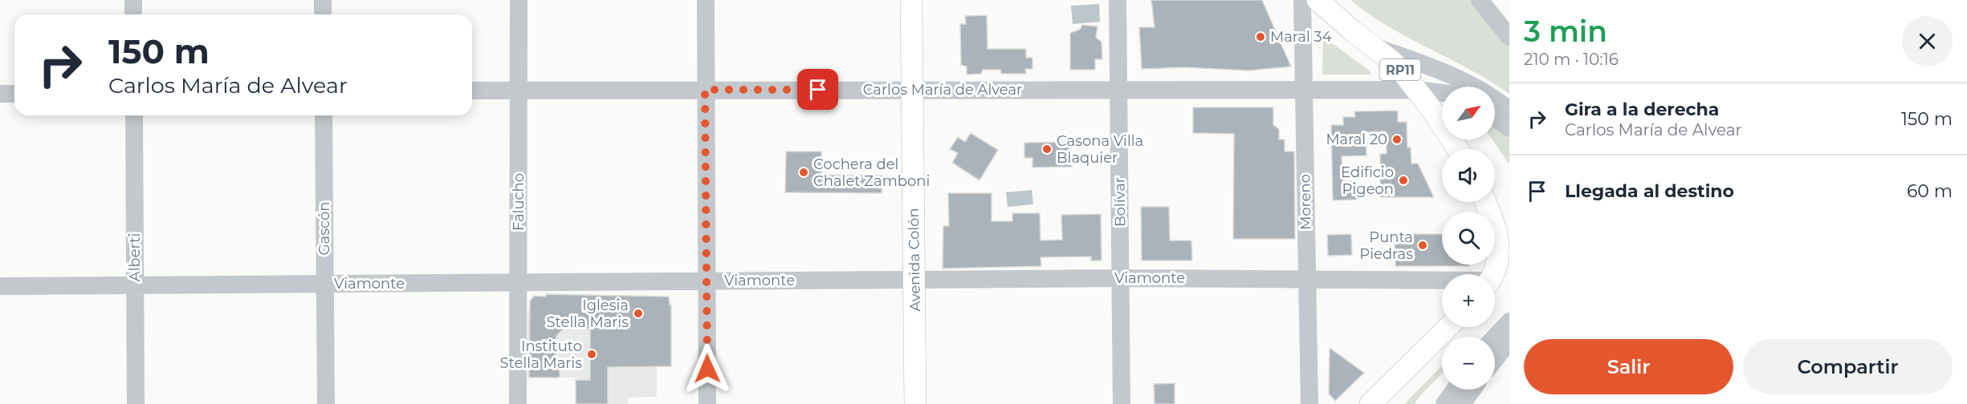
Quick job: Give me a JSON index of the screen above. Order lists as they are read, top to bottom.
{
  "streets": {
    "main road": ["RP11", "Avenida Colón"],
    "street": [
      "Carlos María de Alvear",
      "Falucho",
      "Bolívar",
      "Moreno",
      "Gascón",
      "Alberti",
      "Viamonte"
    ]
  },
  "crossings": [
    ["RP11", "Carlos María de Alvear"],
    ["Carlos María de Alvear", "Falucho"],
    ["Carlos María de Alvear", "Bolívar"],
    ["Carlos María de Alvear", "Moreno"],
    ["Carlos María de Alvear", "Avenida Colón"],
    ["Falucho", "Viamonte"],
    ["Bolívar", "Viamonte"],
    ["Moreno", "Viamonte"],
    ["Gascón", "Viamonte"],
    ["Alberti", "Viamonte"],
    ["Avenida Colón", "Viamonte"]
  ],
  "places": [
    "Maral 34",
    "Maral 20",
    "Casona Villa Blaquier",
    "Cochera del Chalet Zamboni",
    "Edificio Pigeon",
    "Punta Piedras",
    "Iglesia Stella Maris",
    "Instituto Stella Maris"
  ],
  "north": "top right",
  "page": {
    "heading": ["3 min", "210 m · 10:16"],
    "turn": ["150 m", "Carlos María de Alvear"],
    "list": [
      {
        "name": "Gira a la derecha",
        "note": "Carlos María de Alvear",
        "value": "150 m"
      },
      {
        "name": "Llegada al destino",
        "value": "60 m"
      }
    ],
    "map_buttons": ["+", "−"],
    "buttons": ["Salir", "Compartir"]
  }
}
